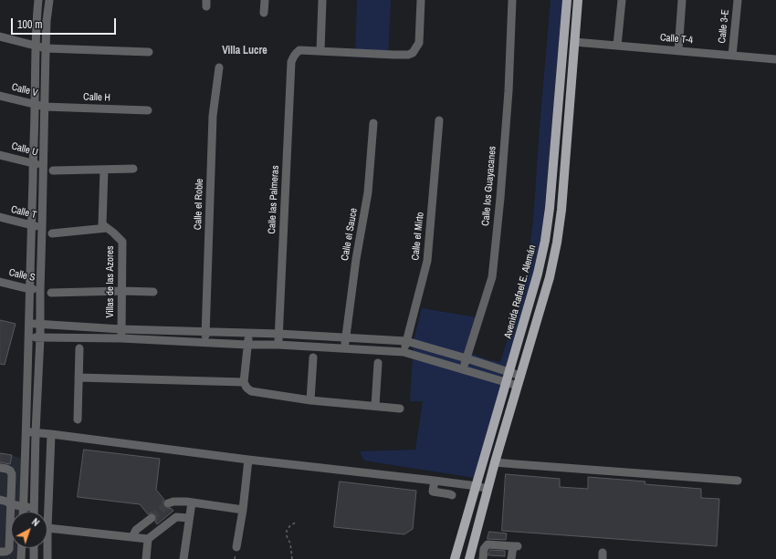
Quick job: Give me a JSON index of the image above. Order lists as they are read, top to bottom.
{
  "streets": {
    "main road": ["Avenida Rafael E. Alemán"],
    "street": [
      "Calle 3-E",
      "Calle T-4",
      "Calle V",
      "Calle H",
      "Calle U",
      "Calle los Guayacanes",
      "Calle las Palmeras",
      "Calle el Roble",
      "Calle T",
      "Calle el Sauce",
      "Calle el Mirto",
      "Calle S",
      "Villas de las Azores"
    ]
  },
  "crossings": [
    ["Calle 3-E", "Calle T-4"],
    ["Calle V", "Calle H"]
  ],
  "districts": ["Villa Lucre"],
  "scale_bar": "100 m",
  "north": "top right"
}
